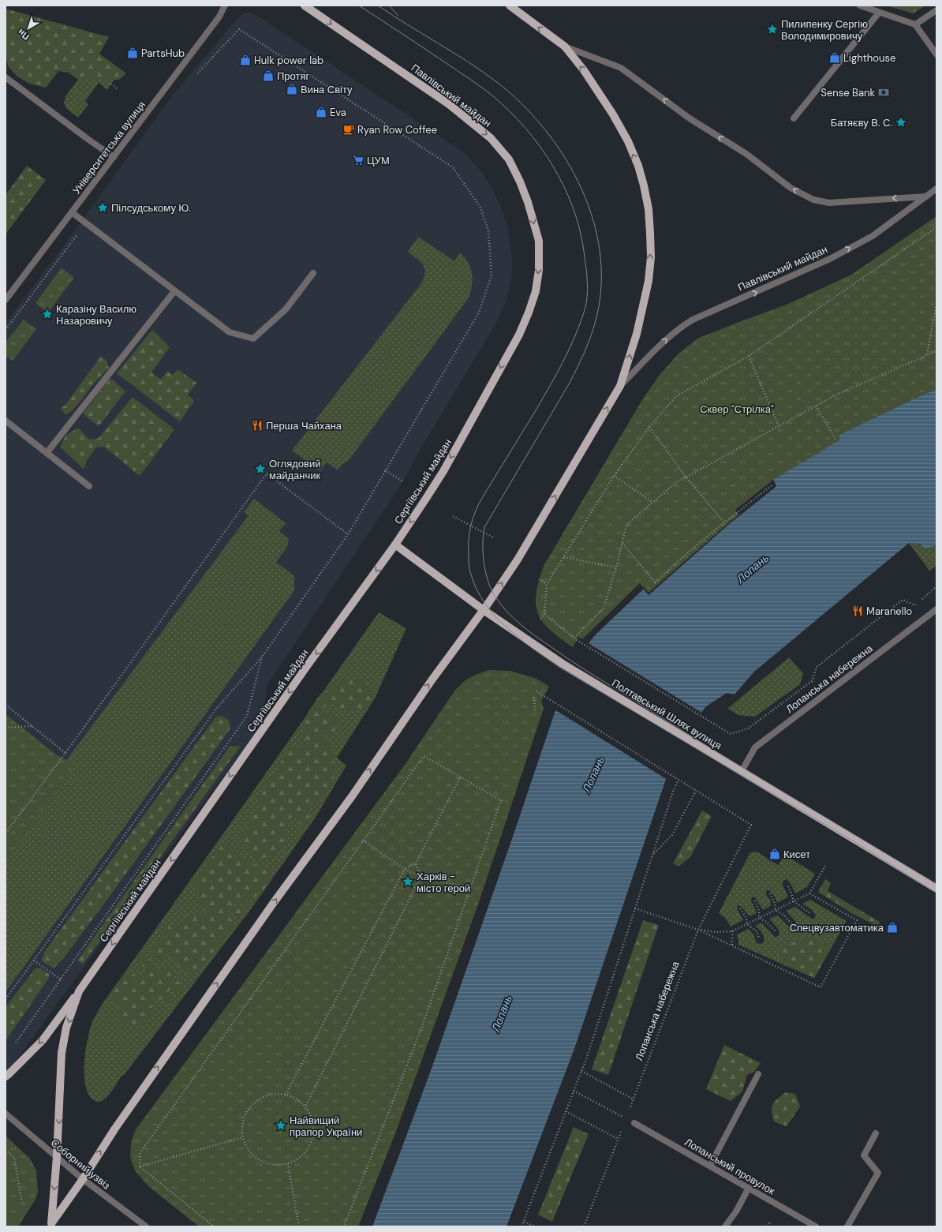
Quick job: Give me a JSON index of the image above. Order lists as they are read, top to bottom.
{
  "streets": {
    "main road": ["Павлівський майдан", "Сергіївський майдан", "Полтавський Шлях вулиця"],
    "street": [
      "Університетська вулиця",
      "Лопанська набережна",
      "Соборний узвіз",
      "Лопанський провулок"
    ]
  },
  "crossings": [
    ["Павлівський майдан", "Сергіївський майдан"],
    ["Сергіївський майдан", "Полтавський Шлях вулиця"],
    ["Сергіївський майдан", "Соборний узвіз"],
    ["Лопанська набережна", "Полтавський Шлях вулиця"]
  ],
  "one_way": ["Сергіївський майдан"],
  "water": ["Лопань"],
  "parks": ["Сквер \"Стрілка\""],
  "places": {
    "place": [
      "Пилипенку Сергію Володимировичу",
      "Батяєву В. С.",
      "Пілсудському Ю.",
      "Каразіну Василю Назаровичу",
      "Оглядовий майданчик",
      "Харків - місто герой",
      "Найвищий прапор України"
    ],
    "shop": [
      "PartsHub",
      "Lighthouse",
      "Hulk power lab",
      "Протяг",
      "Вина Світу",
      "Eva",
      "Кисет",
      "Спецвузавтоматика"
    ],
    "bank": ["Sense Bank"],
    "cafe": ["Ryan Row Coffee"],
    "supermarket": ["ЦУМ"],
    "restaurant": ["Перша Чайхана", "Maranello"]
  },
  "north": "bottom left"
}
